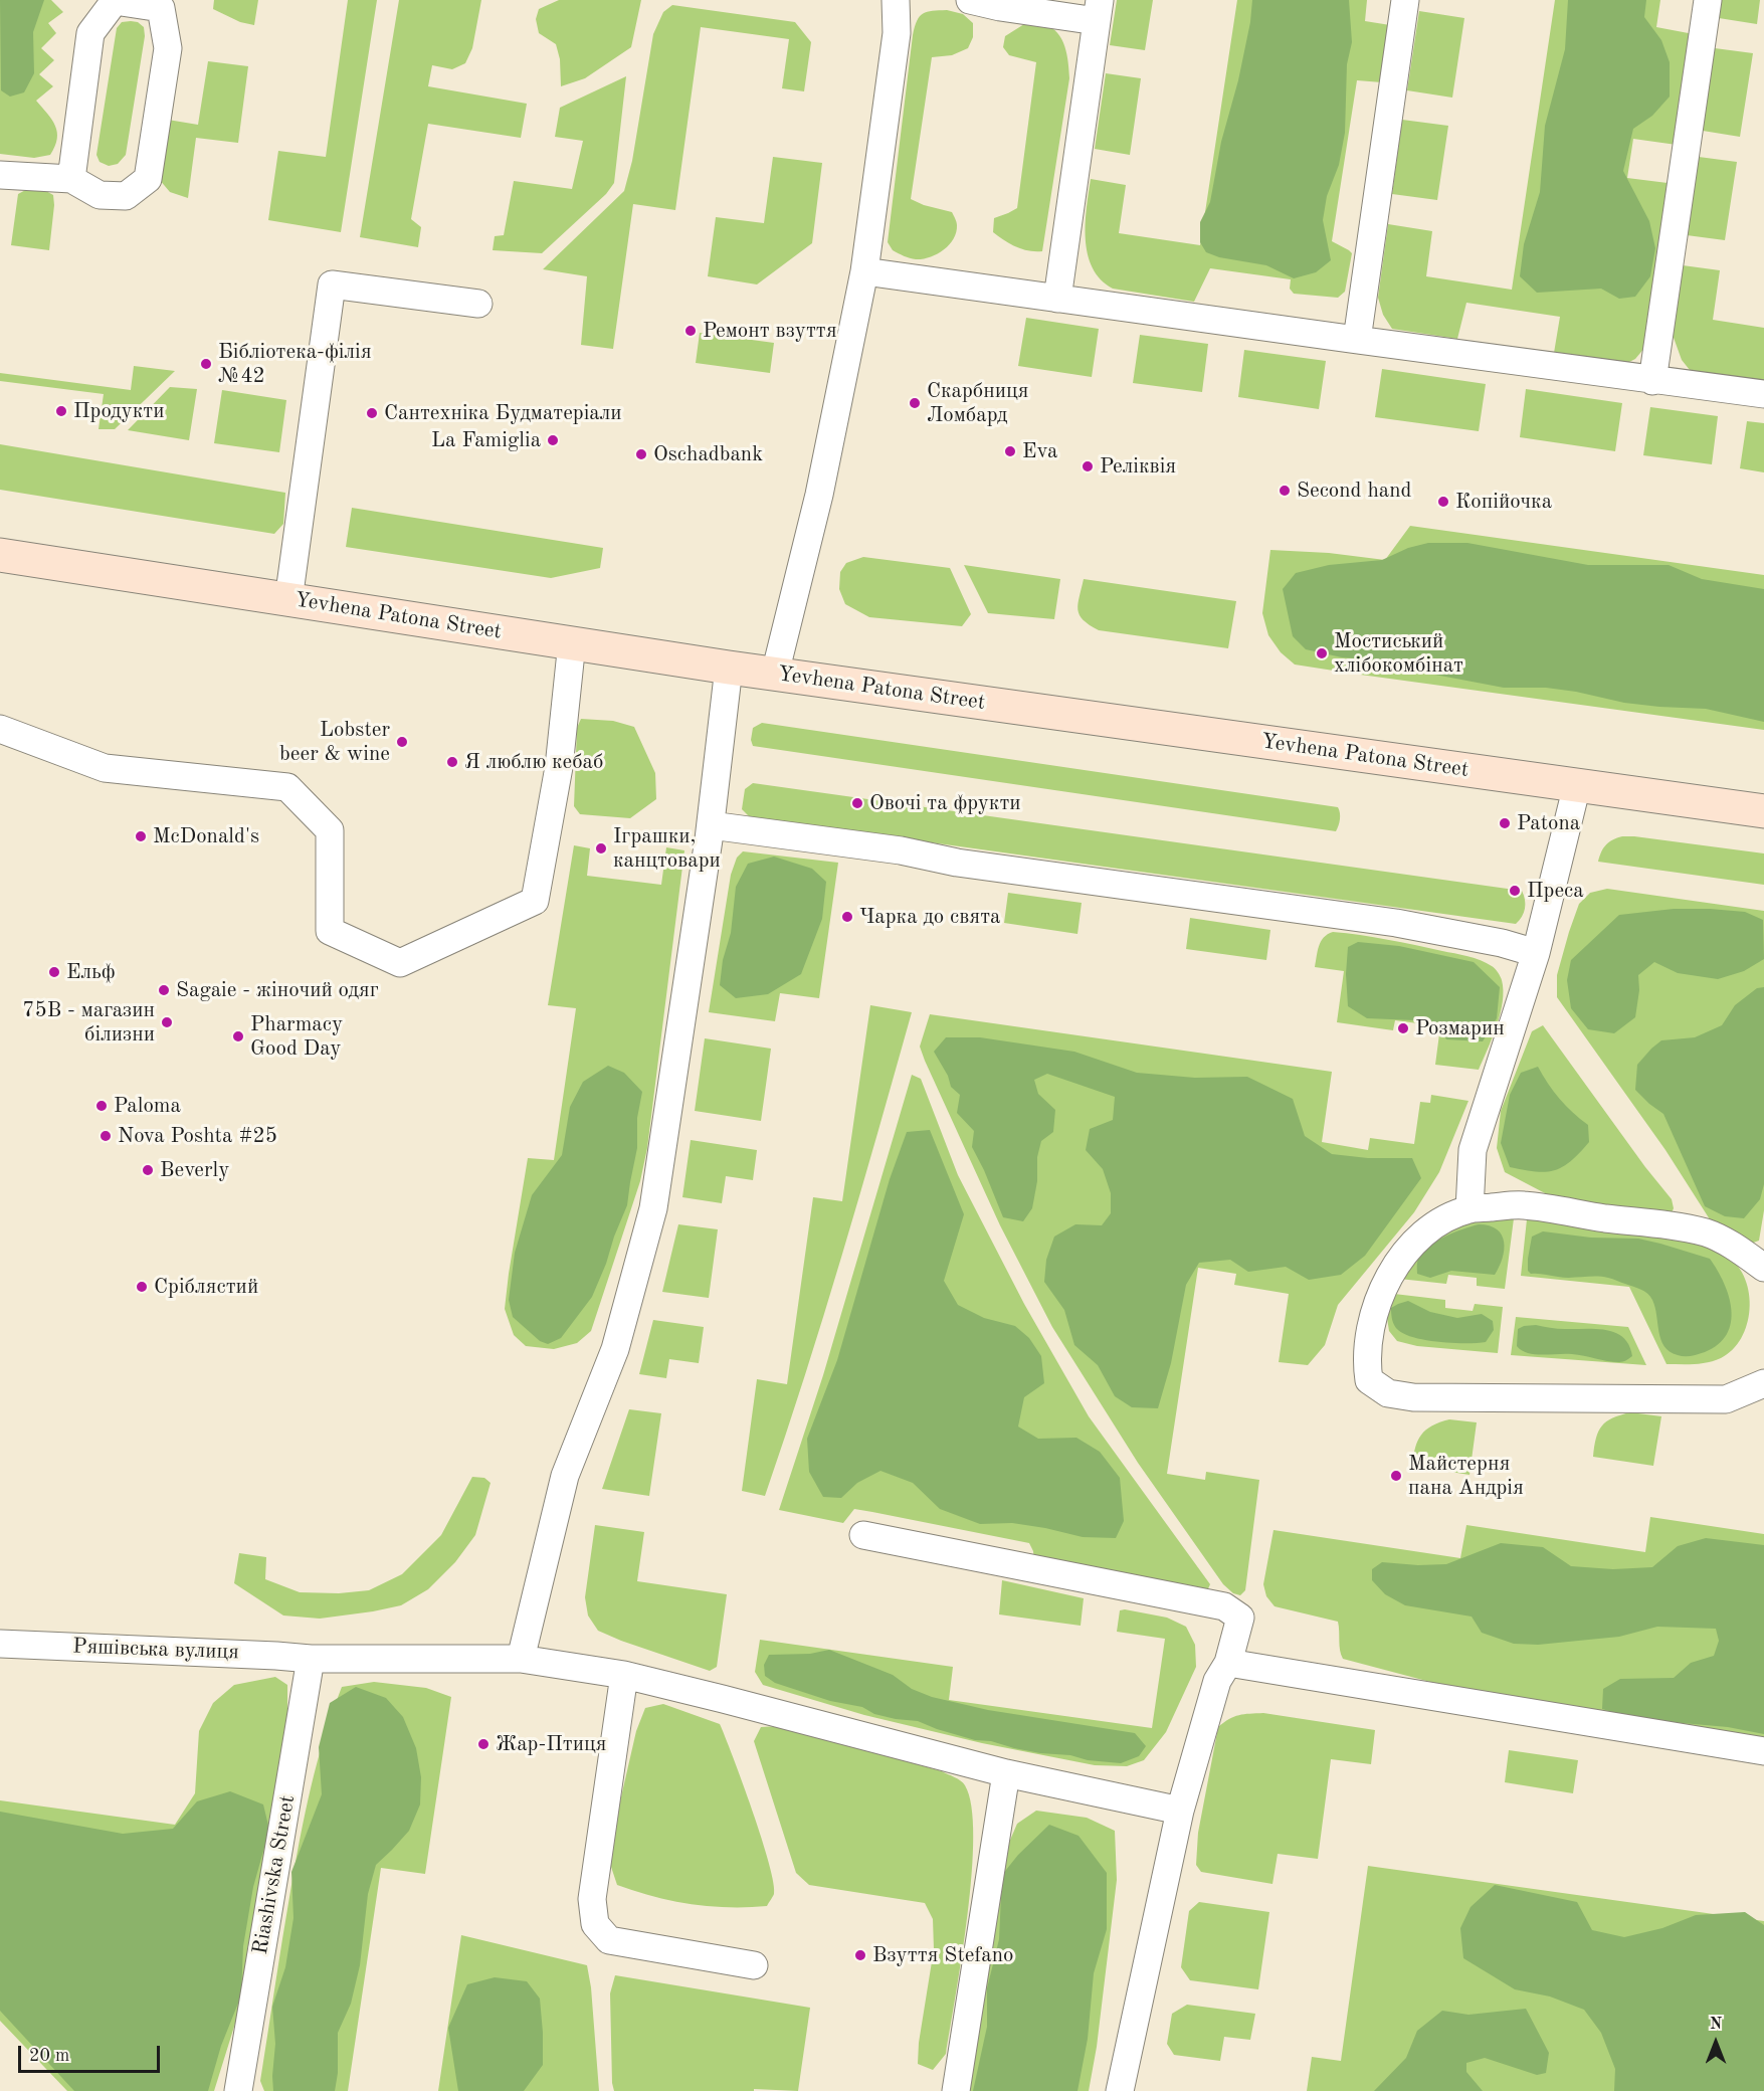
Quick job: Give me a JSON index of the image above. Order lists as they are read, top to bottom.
{
  "streets": {
    "main road": ["Yevhena Patona Street"],
    "lane": ["Ряшівська вулиця", "Riashivska Street"]
  },
  "crossings": [
    ["Ряшівська вулиця", "Riashivska Street"]
  ],
  "places": [
    "Ремонт взуття",
    "Бібліотека-філія №42",
    "Скарбниця Ломбард",
    "Продукти",
    "Сантехніка Будматеріали",
    "La Famiglia",
    "Eva",
    "Oschadbank",
    "Реліквія",
    "Second hand",
    "Копійочка",
    "Мостиський хлібокомбінат",
    "Lobster beer & wine",
    "Я люблю кебаб",
    "Овочі та фрукти",
    "Patona",
    "McDonald's",
    "Іграшки, канцтовари",
    "Преса",
    "Чарка до свята",
    "Ельф",
    "Sagaie - жіночий одяг",
    "75В - магазин білизни",
    "Розмарин",
    "Pharmacy Good Day",
    "Paloma",
    "Nova Poshta #25",
    "Beverly",
    "Сріблястий",
    "Майстерня пана Андрія",
    "Жар-Птиця",
    "Взуття Stefano"
  ],
  "scale_bar": "20 m",
  "north": "top"
}
